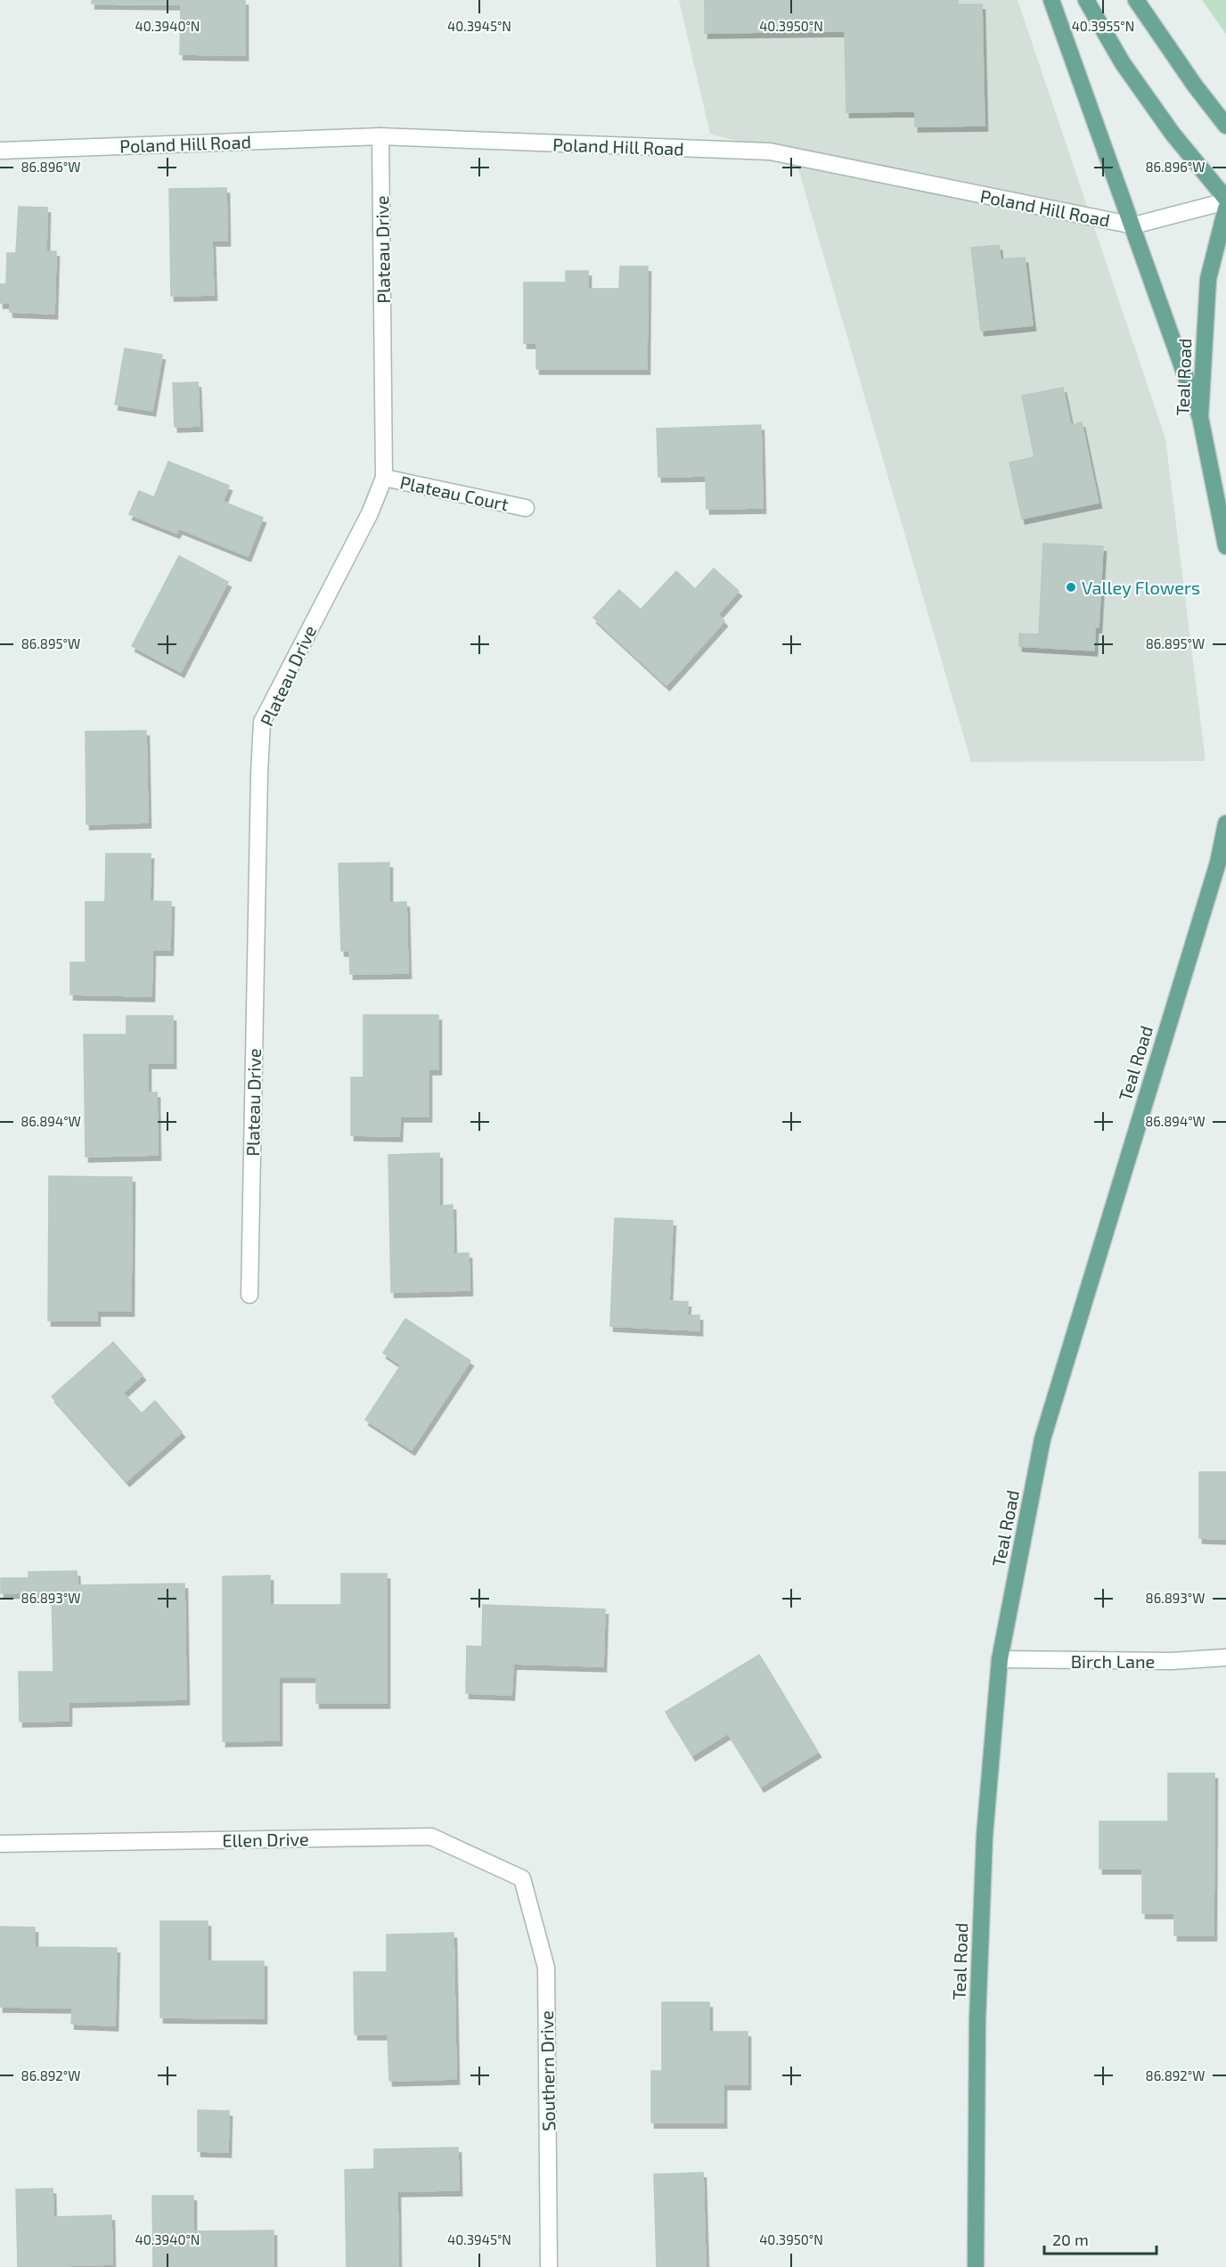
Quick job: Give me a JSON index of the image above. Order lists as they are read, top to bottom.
{
  "streets": {
    "main road": ["Teal Road"],
    "street": [
      "Poland Hill Road",
      "Plateau Drive",
      "Plateau Court",
      "Birch Lane",
      "Ellen Drive",
      "Southern Drive"
    ]
  },
  "crossings": [
    ["Poland Hill Road", "Plateau Drive"],
    ["Plateau Drive", "Plateau Court"],
    ["Teal Road", "Birch Lane"],
    ["Ellen Drive", "Southern Drive"]
  ],
  "places": ["Valley Flowers"],
  "scale_bar": "20 m",
  "coordinates": [
    "40.3940°N",
    "40.3945°N",
    "40.3950°N",
    "40.3955°N",
    "86.896°W",
    "86.895°W",
    "86.894°W",
    "86.893°W",
    "86.892°W"
  ]
}
